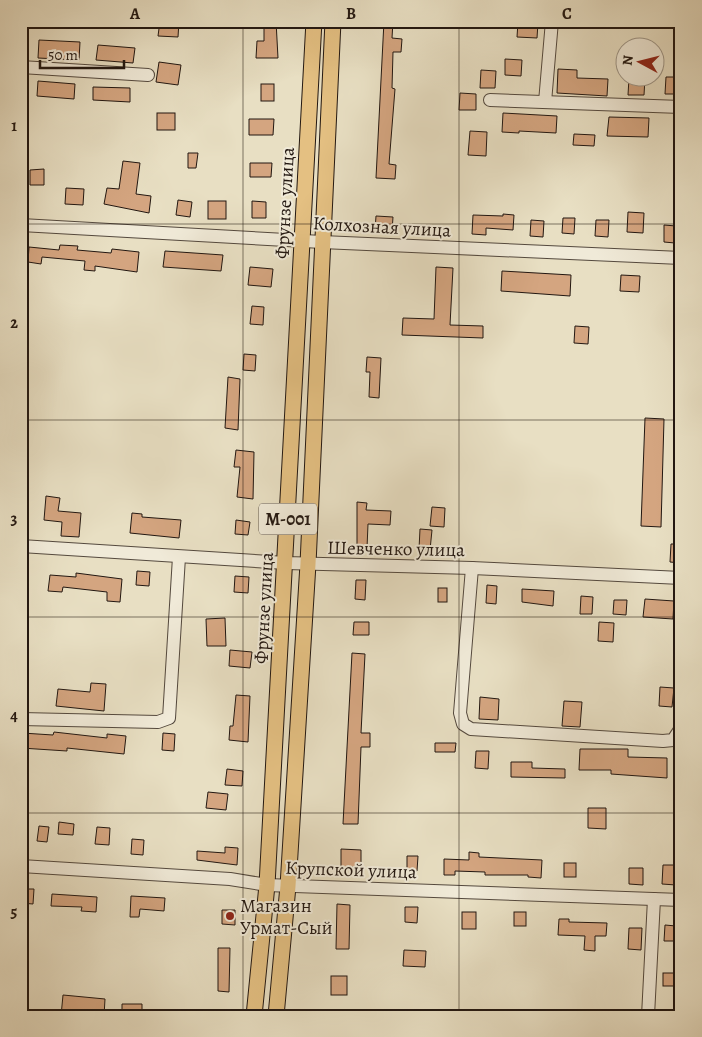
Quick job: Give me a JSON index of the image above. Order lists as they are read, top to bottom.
{
  "streets": {
    "main road": ["Фрунзе улица", "M-001"],
    "street": ["Колхозная улица", "Шевченко улица", "Крупской улица"]
  },
  "crossings": [
    ["Фрунзе улица", "Колхозная улица"],
    ["Фрунзе улица", "Шевченко улица"],
    ["Фрунзе улица", "Крупской улица"],
    ["Колхозная улица", "M-001"],
    ["M-001", "Шевченко улица"],
    ["M-001", "Крупской улица"]
  ],
  "places": ["Магазин Урмат-Сый"],
  "scale_bar": "50 m",
  "north": "left",
  "grid": {
    "columns": ["A", "B", "C"],
    "rows": [
      "1",
      "2",
      "3",
      "4",
      "5"
    ]
  }
}
